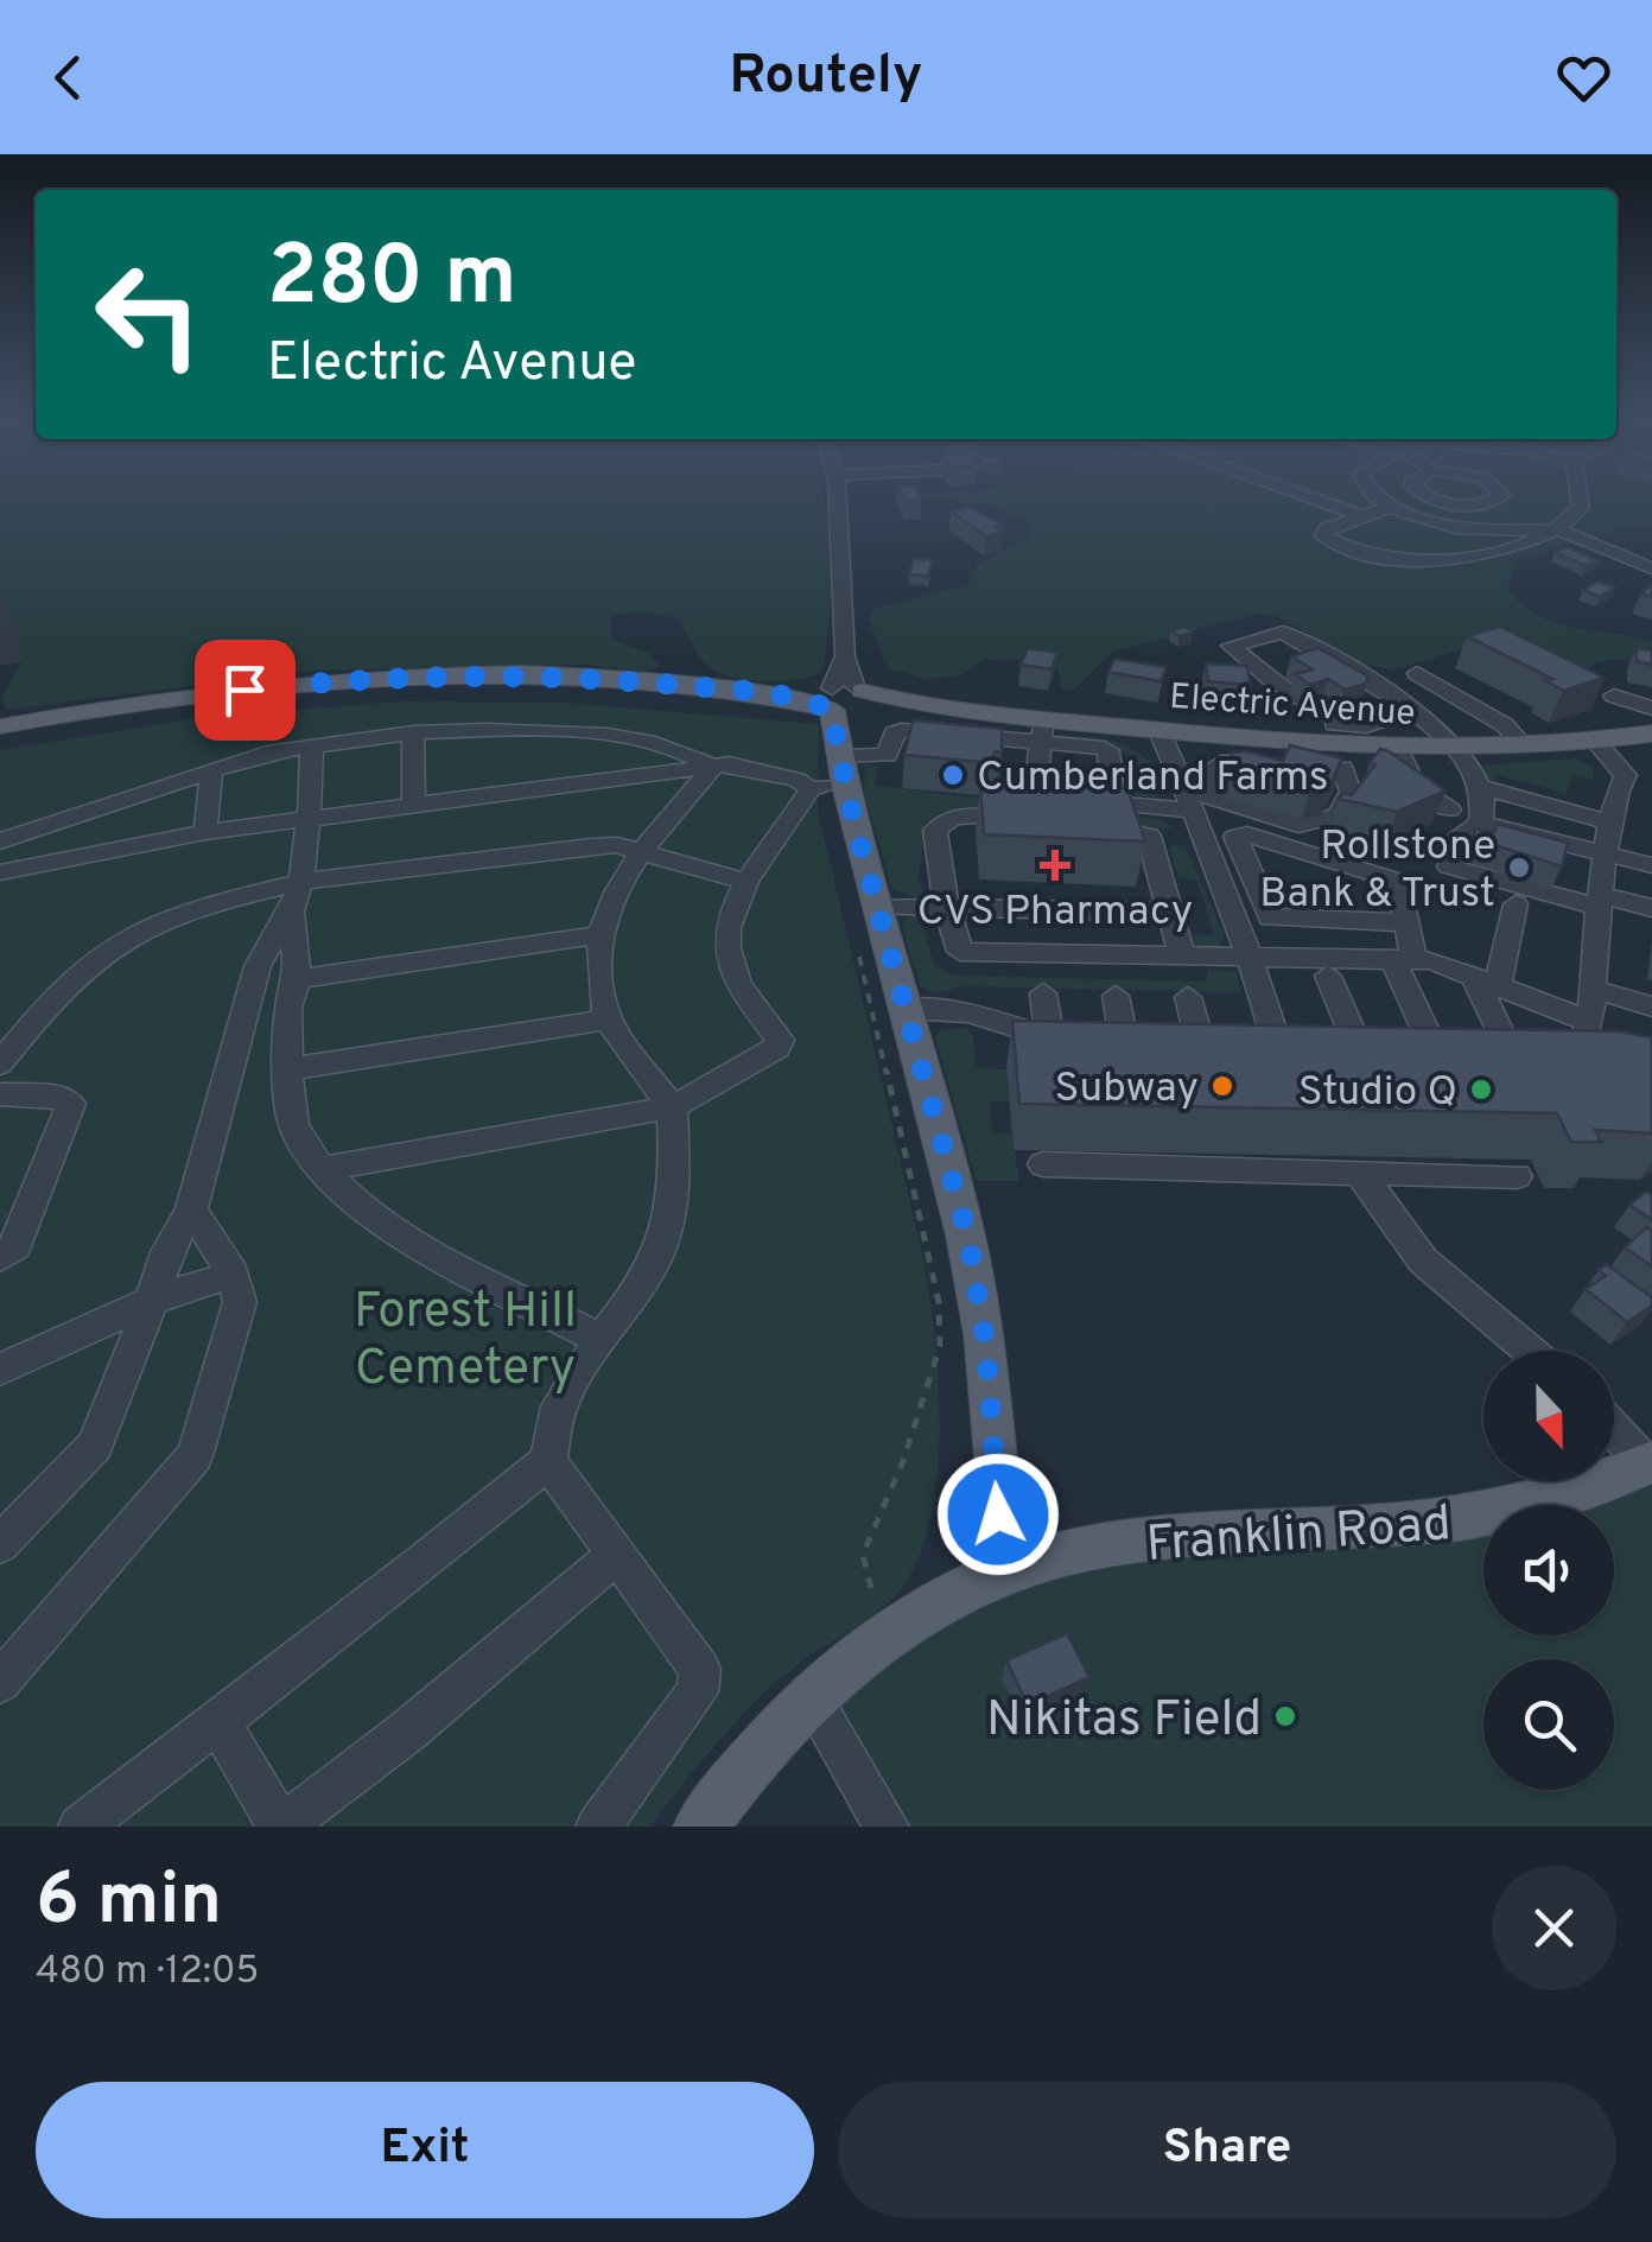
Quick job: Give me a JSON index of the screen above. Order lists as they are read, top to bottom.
{
  "streets": {
    "main road": ["Electric Avenue", "Franklin Road"]
  },
  "parks": ["Forest Hill Cemetery"],
  "places": {
    "other": [
      "Cumberland Farms",
      "Rollstone Bank & Trust",
      "Subway",
      "Studio Q",
      "Nikitas Field"
    ],
    "health": ["CVS Pharmacy"]
  },
  "north": "bottom",
  "page": {
    "header": "Routely",
    "turn": ["280 m", "Electric Avenue"],
    "heading": ["6 min", "480 m · 12:05"],
    "buttons": ["Exit", "Share"]
  }
}
